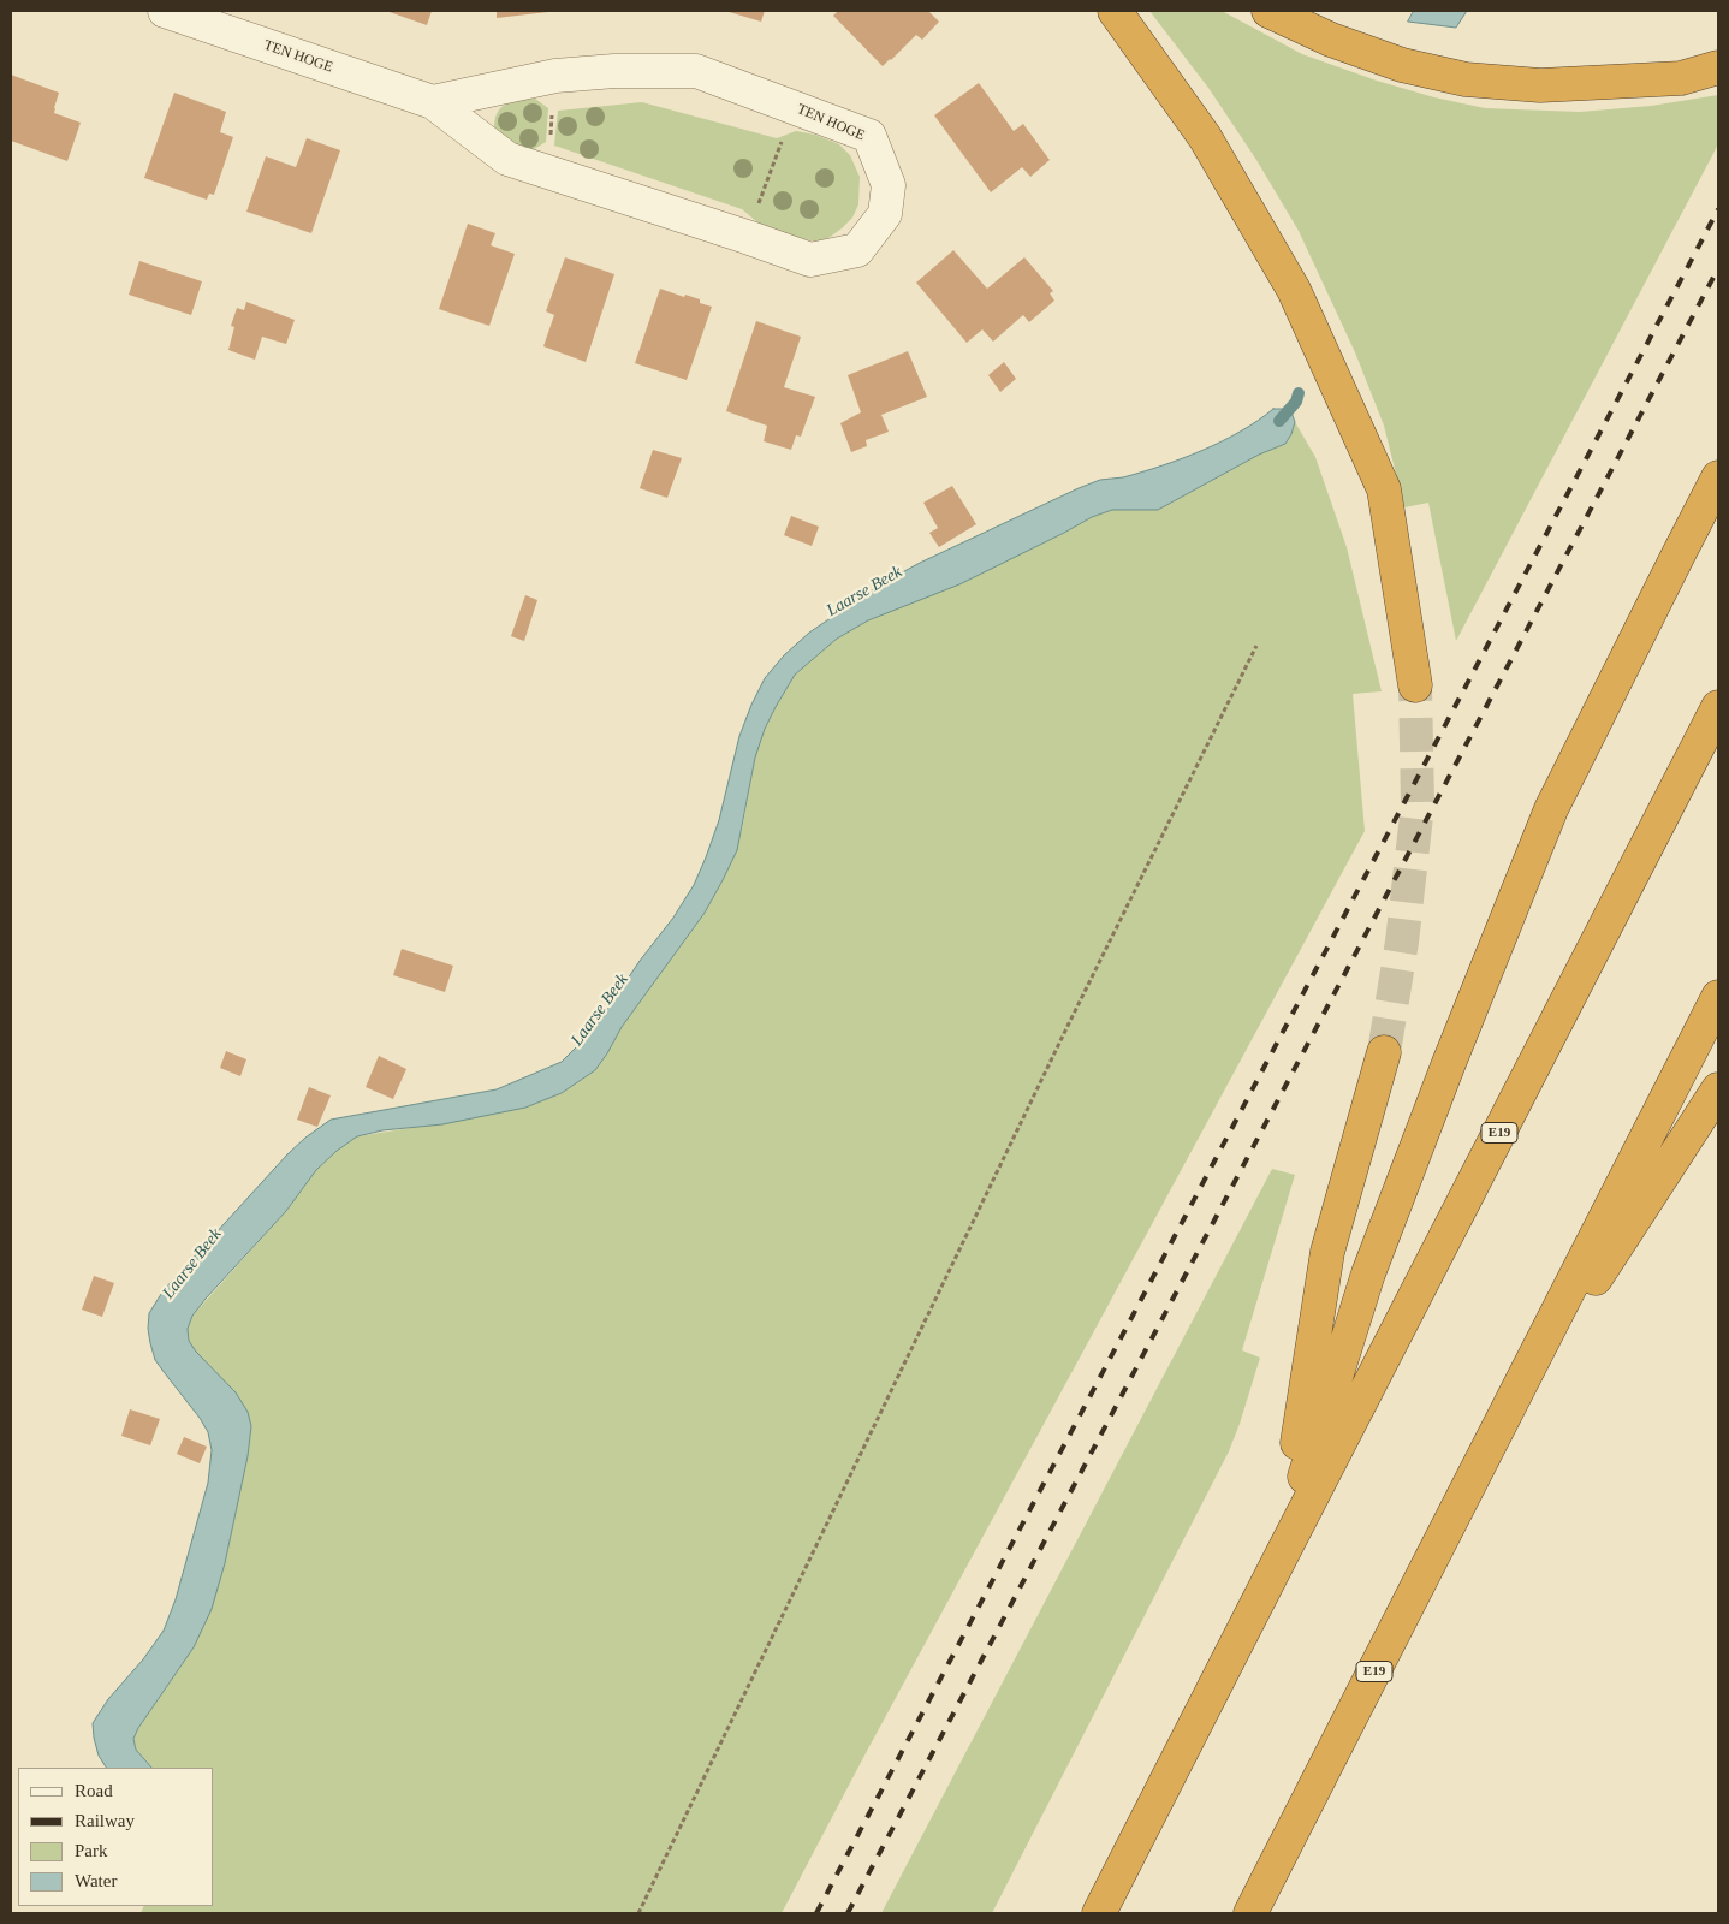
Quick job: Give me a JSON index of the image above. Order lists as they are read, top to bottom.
{
  "streets": {
    "highway": ["E19"],
    "street": ["TEN HOGE"]
  },
  "water": ["Laarse Beek"],
  "legend": [
    "Road",
    "Railway",
    "Park",
    "Water"
  ]
}
